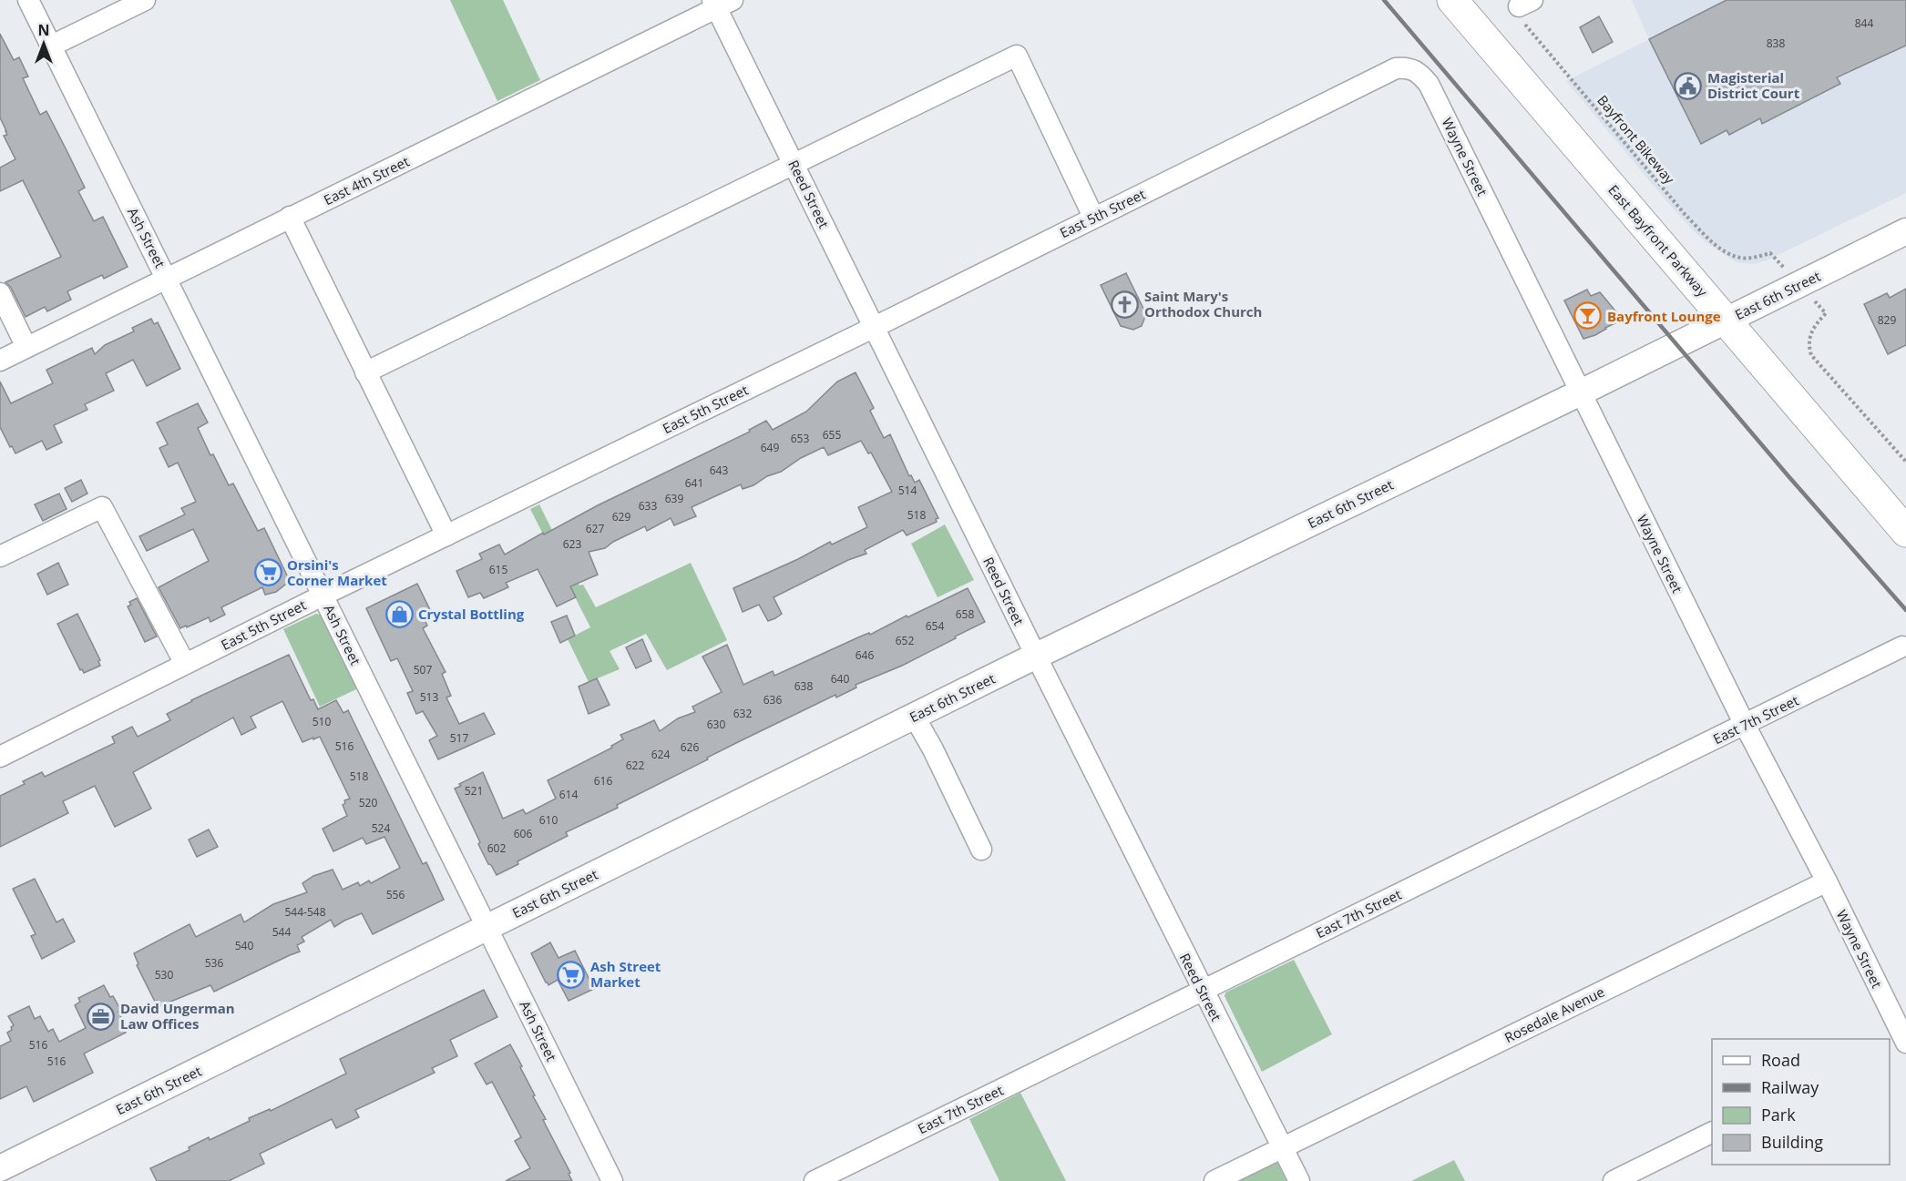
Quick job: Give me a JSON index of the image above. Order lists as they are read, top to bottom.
{
  "streets": {
    "highway": ["East Bayfront Parkway"],
    "main road": ["East 6th Street"],
    "street": [
      "Wayne Street",
      "East 4th Street",
      "Reed Street",
      "East 5th Street",
      "Ash Street",
      "East 7th Street",
      "Rosedale Avenue"
    ],
    "path": ["Bayfront Bikeway"]
  },
  "crossings": [
    ["Wayne Street", "East 5th Street"],
    ["Wayne Street", "East 6th Street"],
    ["Wayne Street", "East 7th Street"],
    ["Wayne Street", "Rosedale Avenue"],
    ["East 4th Street", "Reed Street"],
    ["East 4th Street", "Ash Street"],
    ["Reed Street", "East 5th Street"],
    ["Reed Street", "East 6th Street"],
    ["Reed Street", "East 7th Street"],
    ["Reed Street", "Rosedale Avenue"],
    ["East 5th Street", "Ash Street"],
    ["Ash Street", "East 6th Street"],
    ["East Bayfront Parkway", "East 6th Street"]
  ],
  "places": {
    "public building": ["Magisterial District Court"],
    "church": ["Saint Mary's Orthodox Church"],
    "bar": ["Bayfront Lounge"],
    "supermarket": ["Orsini's Corner Market", "Ash Street Market"],
    "shop": ["Crystal Bottling"],
    "office": ["David Ungerman Law Offices"]
  },
  "house_numbers": [
    "844",
    "838",
    "829",
    "655",
    "653",
    "649",
    "643",
    "641",
    "514",
    "639",
    "633",
    "518",
    "629",
    "627",
    "623",
    "615",
    "658",
    "654",
    "652",
    "646",
    "507",
    "640",
    "638",
    "513",
    "636",
    "632",
    "510",
    "630",
    "517",
    "516",
    "626",
    "624",
    "622",
    "518",
    "616",
    "521",
    "614",
    "520",
    "610",
    "524",
    "606",
    "602",
    "556",
    "544-548",
    "544",
    "540",
    "536",
    "530",
    "516",
    "516"
  ],
  "legend": [
    "Road",
    "Railway",
    "Park",
    "Building"
  ],
  "north": "top"
}
